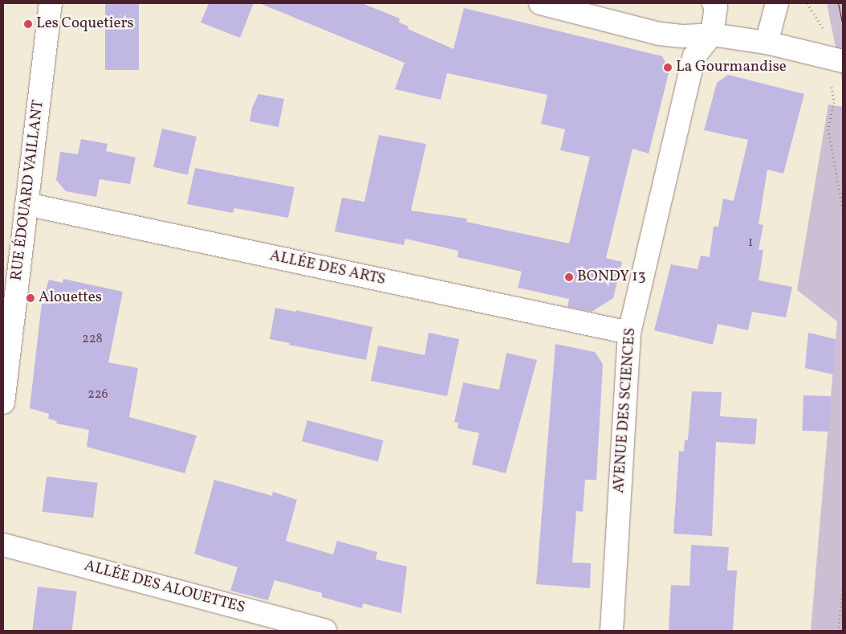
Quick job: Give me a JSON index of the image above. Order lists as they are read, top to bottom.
{
  "streets": {
    "street": [
      "RUE ÉDOUARD VAILLANT",
      "ALLÉE DES ARTS",
      "AVENUE DES SCIENCES",
      "ALLÉE DES ALOUETTES"
    ]
  },
  "crossings": [
    ["RUE ÉDOUARD VAILLANT", "ALLÉE DES ARTS"],
    ["ALLÉE DES ARTS", "AVENUE DES SCIENCES"]
  ],
  "places": [
    "Les Coquetiers",
    "La Gourmandise",
    "BONDY 13",
    "Alouettes"
  ],
  "house_numbers": ["1", "228", "226"]
}
